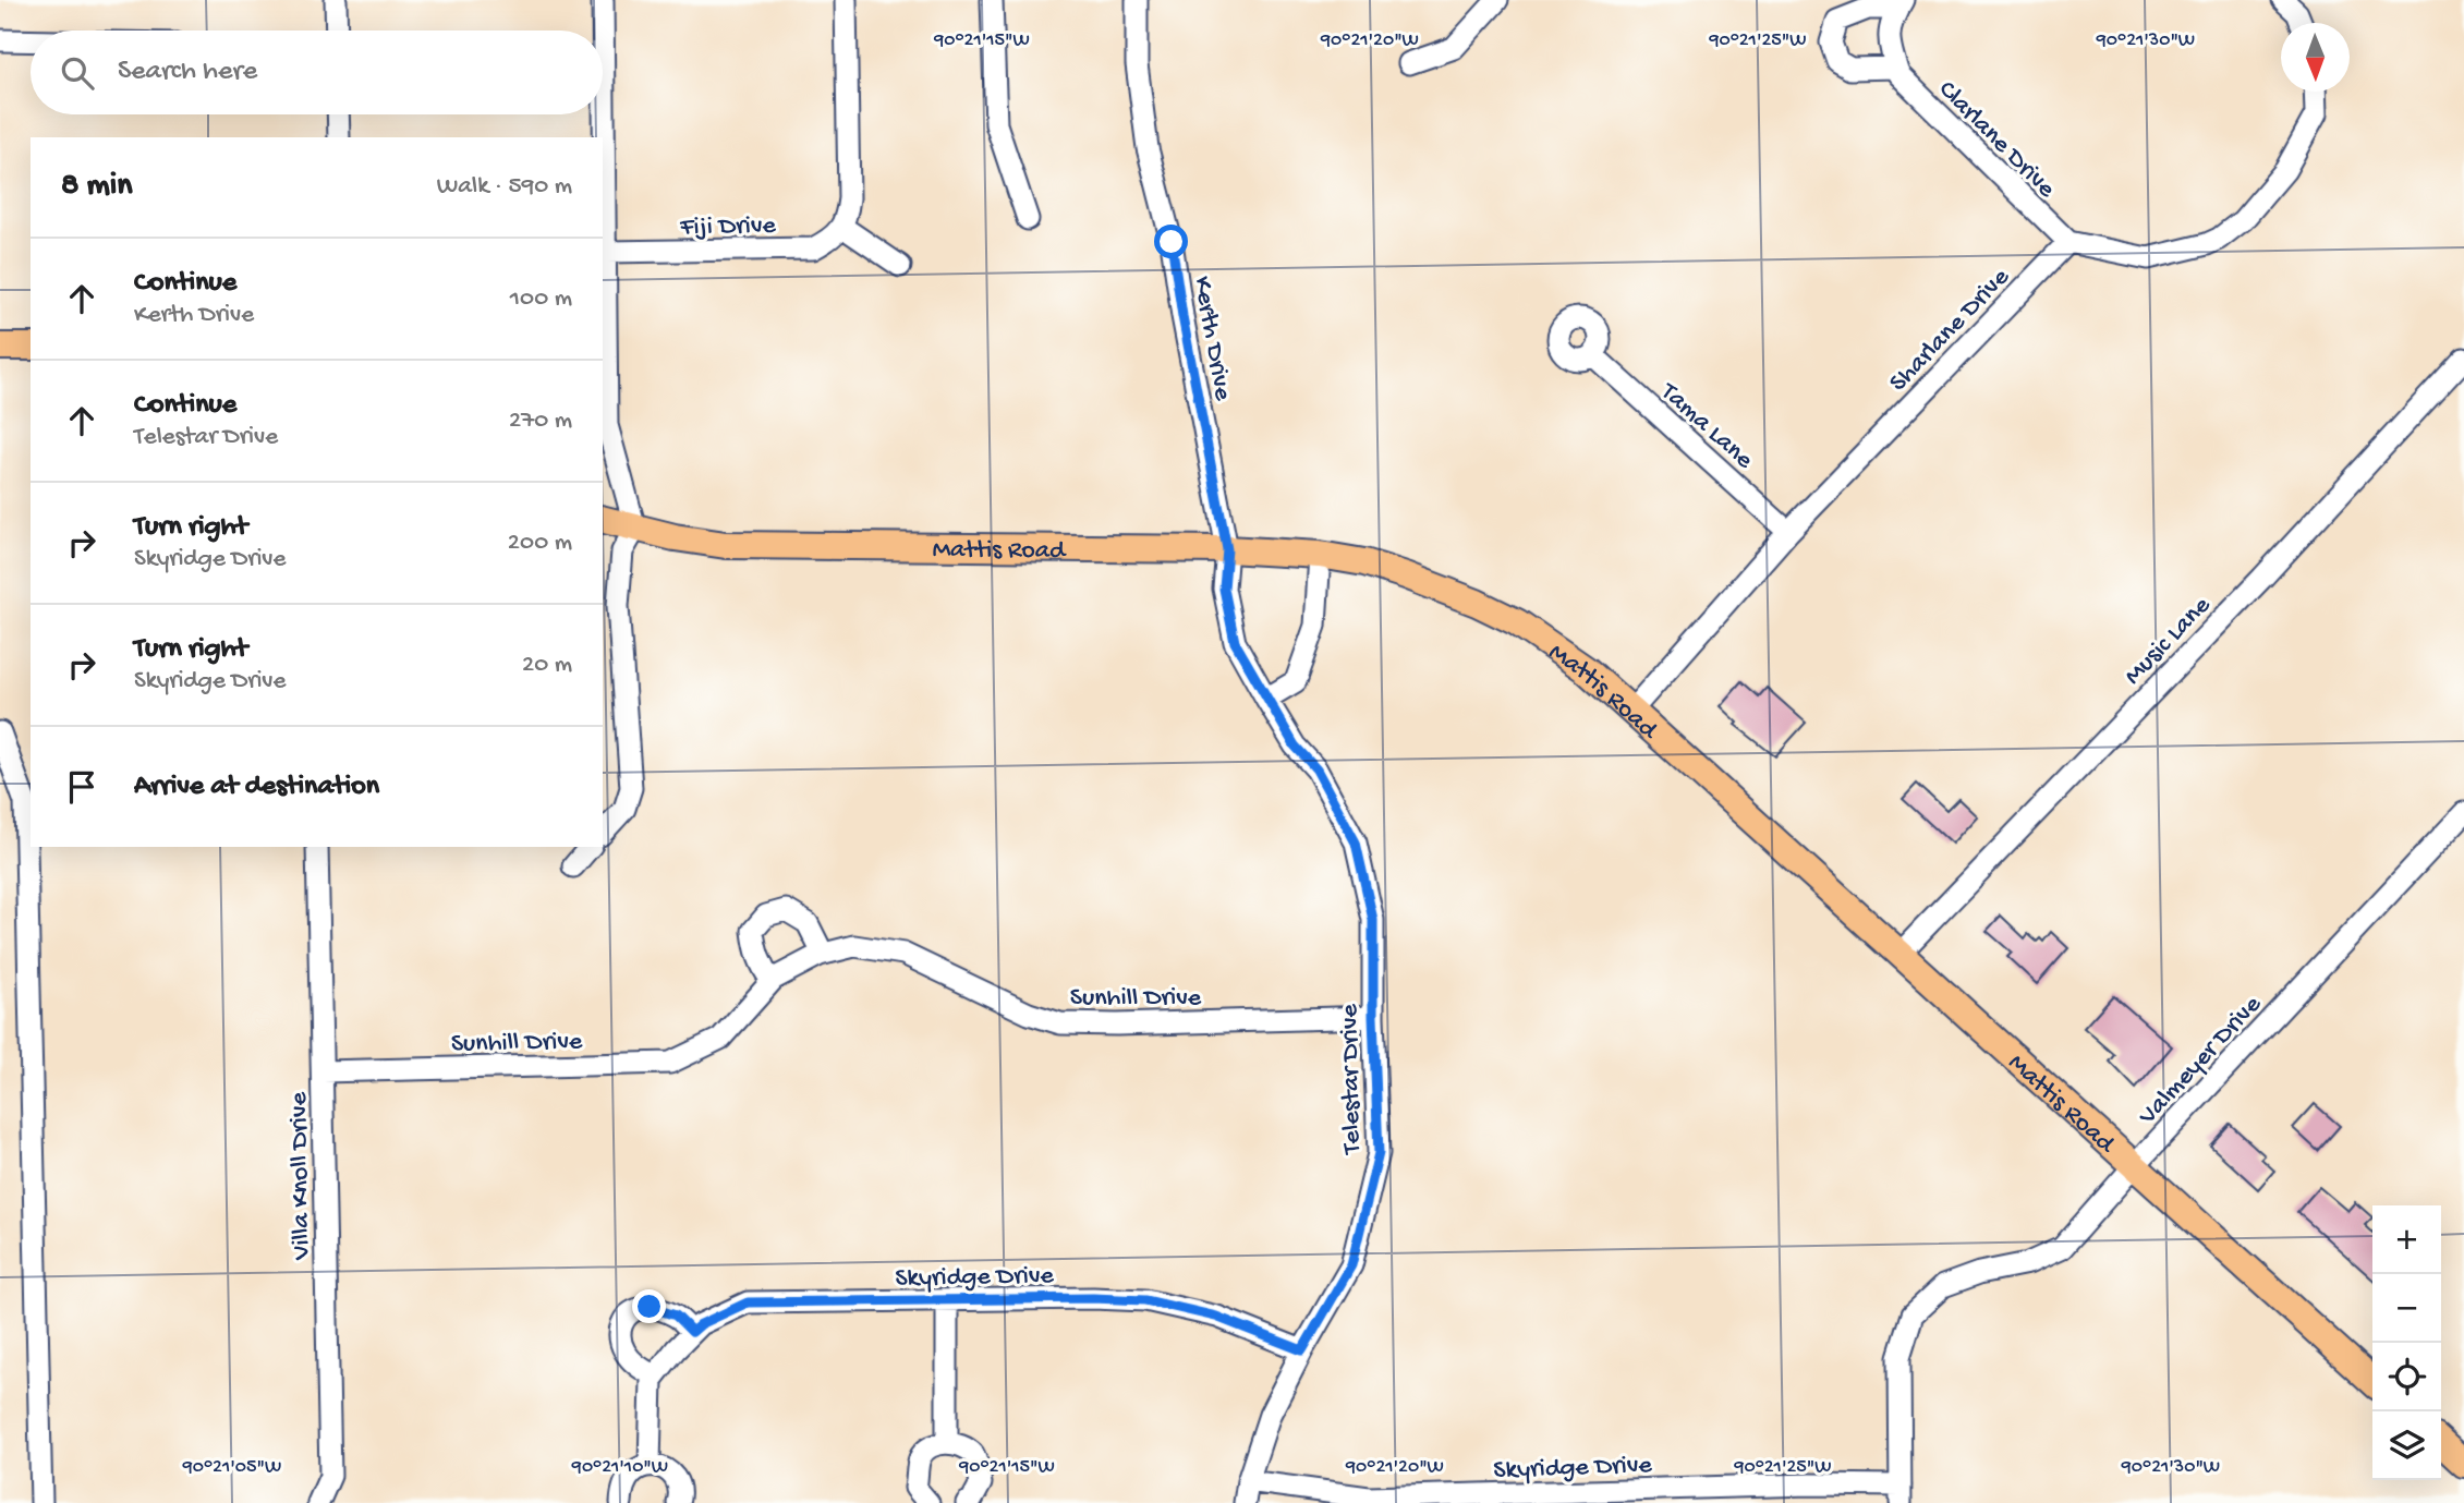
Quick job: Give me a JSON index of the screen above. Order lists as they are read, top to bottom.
{
  "streets": {
    "main road": ["Mattis Road"],
    "street": [
      "Clarlane Drive",
      "Fiji Drive",
      "Sharlane Drive",
      "Kerth Drive",
      "Tama Lane",
      "Music Lane",
      "Sunhill Drive",
      "Valmeyer Drive",
      "Telestar Drive",
      "Villa Knoll Drive",
      "Skyridge Drive"
    ]
  },
  "crossings": [
    ["Clarlane Drive", "Sharlane Drive"],
    ["Sharlane Drive", "Tama Lane"],
    ["Sharlane Drive", "Mattis Road"],
    ["Kerth Drive", "Mattis Road"],
    ["Kerth Drive", "Telestar Drive"],
    ["Mattis Road", "Music Lane"],
    ["Mattis Road", "Valmeyer Drive"],
    ["Mattis Road", "Telestar Drive"],
    ["Sunhill Drive", "Telestar Drive"],
    ["Sunhill Drive", "Villa Knoll Drive"],
    ["Valmeyer Drive", "Skyridge Drive"],
    ["Telestar Drive", "Skyridge Drive"]
  ],
  "north": "bottom",
  "page": {
    "search": "Search here",
    "heading": ["8 min", "Walk · 590 m"],
    "list": [
      ["Continue", "Kerth Drive", "100 m"],
      ["Continue", "Telestar Drive", "270 m"],
      ["Turn right", "Skyridge Drive", "200 m"],
      ["Turn right", "Skyridge Drive", "20 m"],
      "Arrive at destination"
    ],
    "map_buttons": ["+", "−"]
  },
  "coordinates": [
    "90°21'15\"W",
    "90°21'20\"W",
    "90°21'25\"W",
    "90°21'30\"W",
    "90°21'05\"W",
    "90°21'10\"W"
  ]
}
